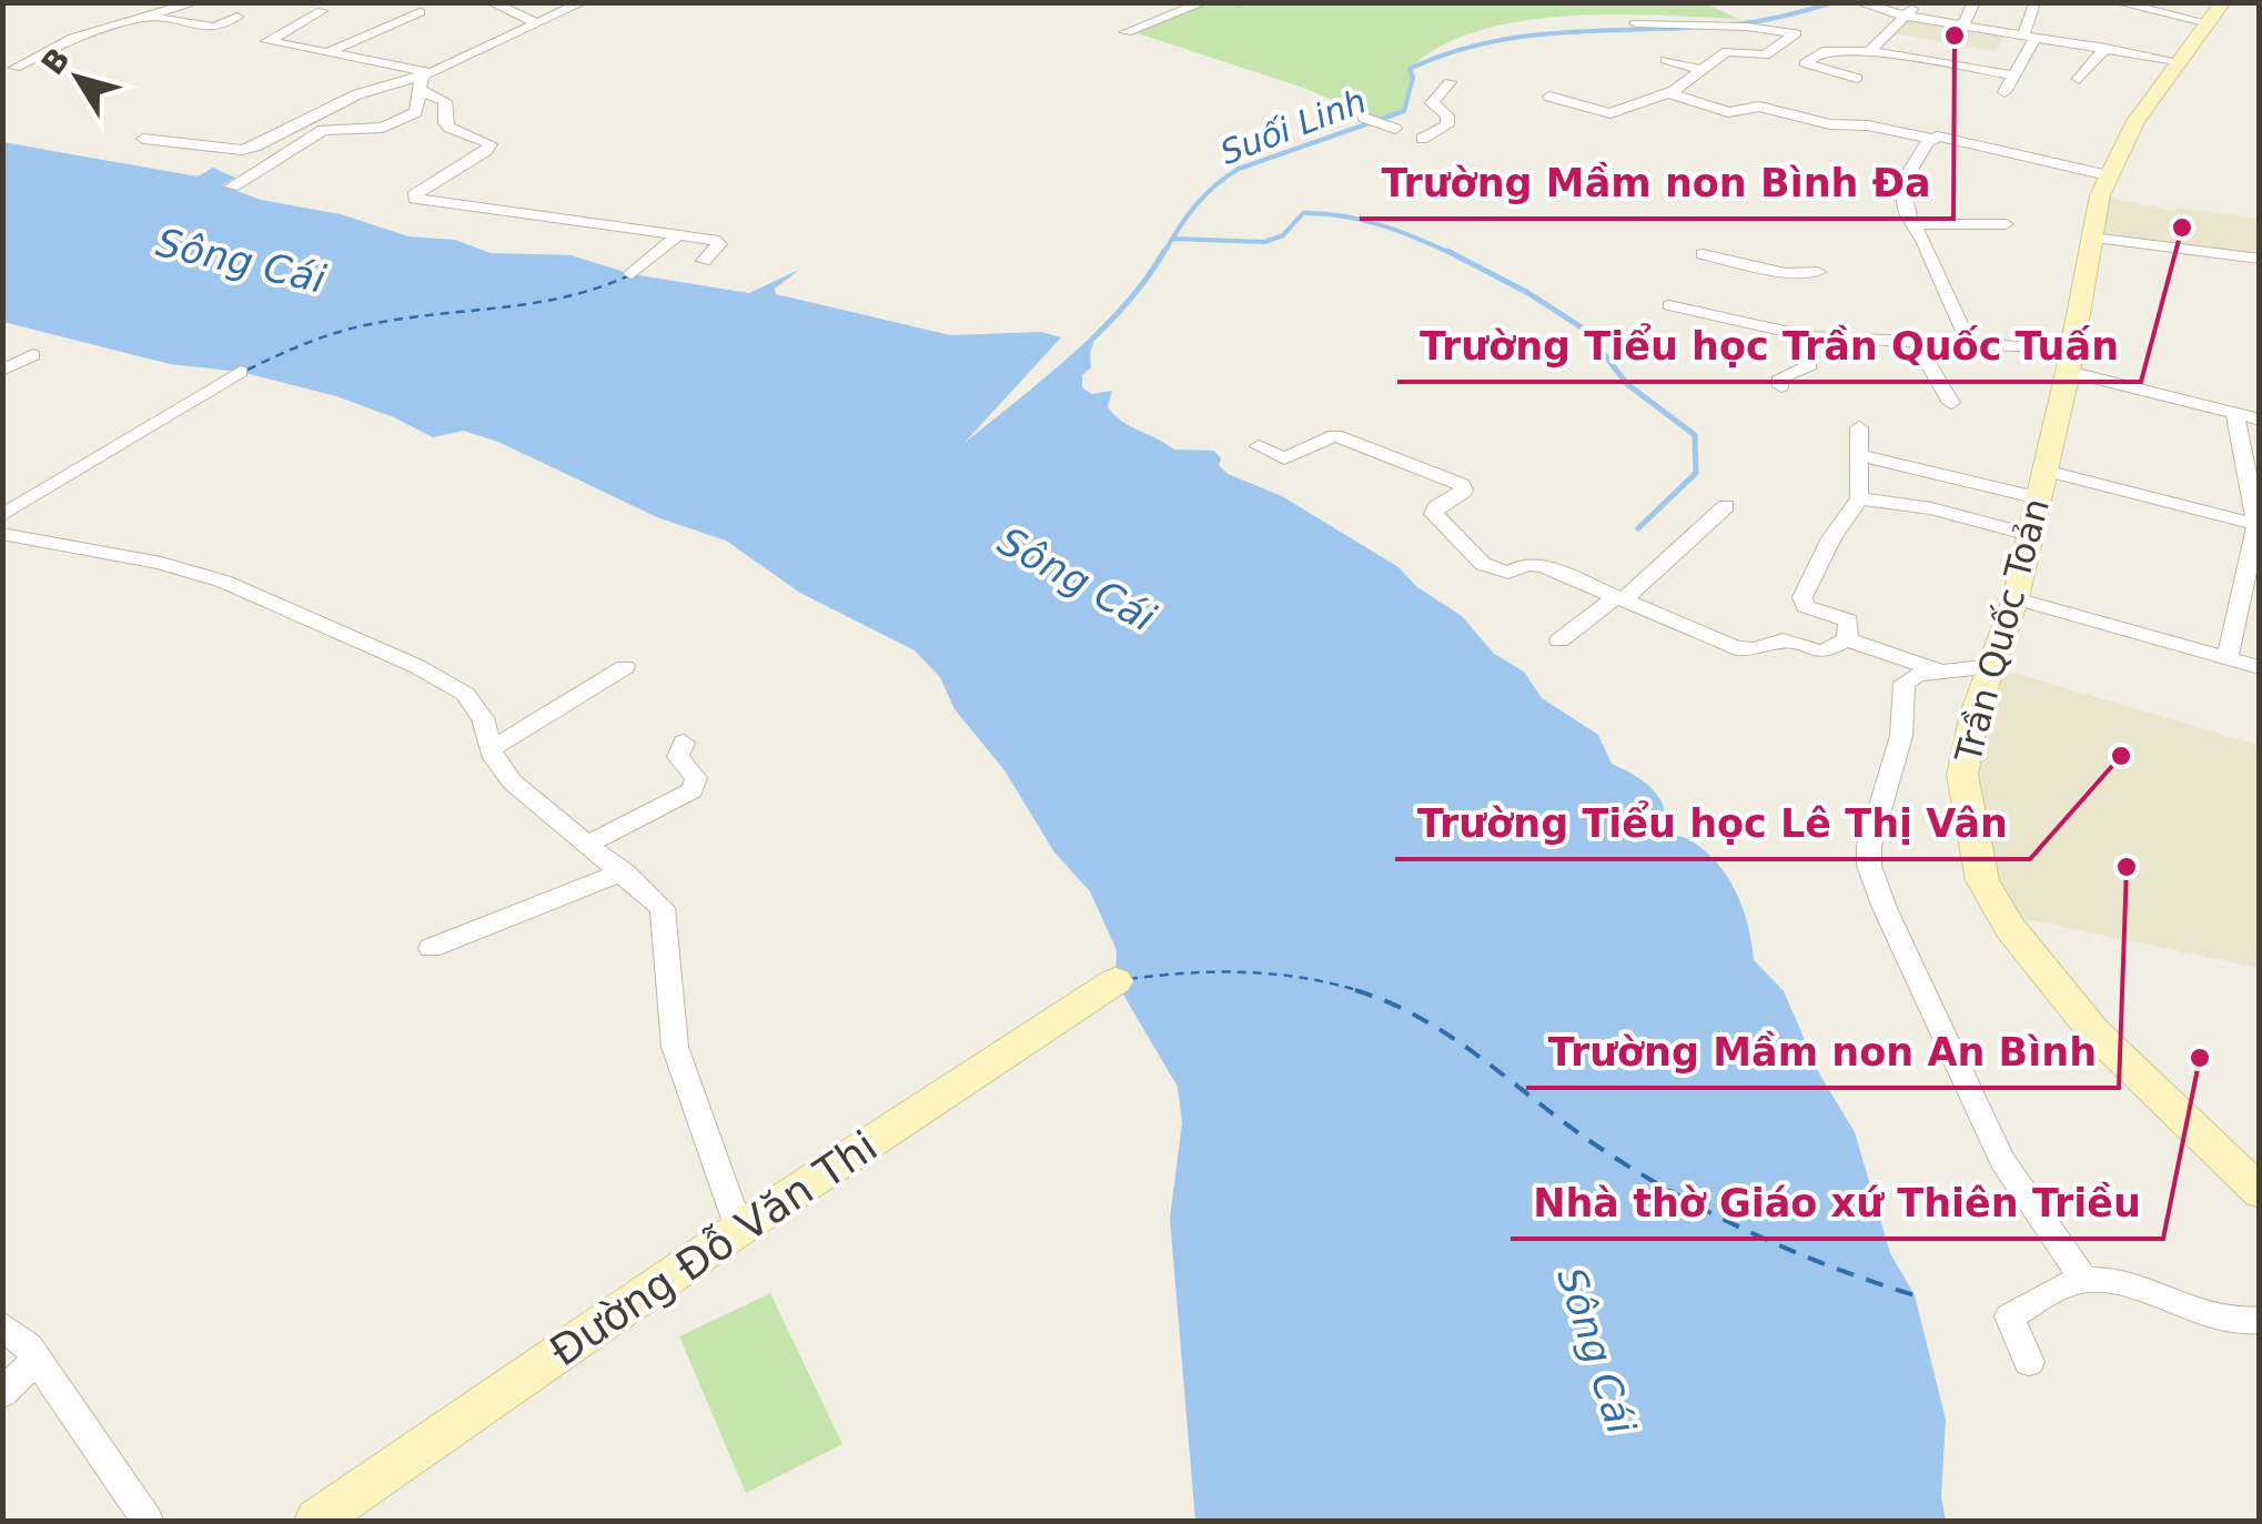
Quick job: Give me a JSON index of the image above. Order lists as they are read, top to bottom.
{
  "streets": {
    "main road": ["Trần Quốc Toản", "Đường Đỗ Văn Thi"]
  },
  "water": ["Suối Linh", "Sông Cái"],
  "places": [
    "Trường Mầm non Bình Đa",
    "Trường Tiểu học Trần Quốc Tuấn",
    "Trường Tiểu học Lê Thị Vân",
    "Trường Mầm non An Bình",
    "Nhà thờ Giáo xứ Thiên Triều"
  ],
  "north": "top left"
}
